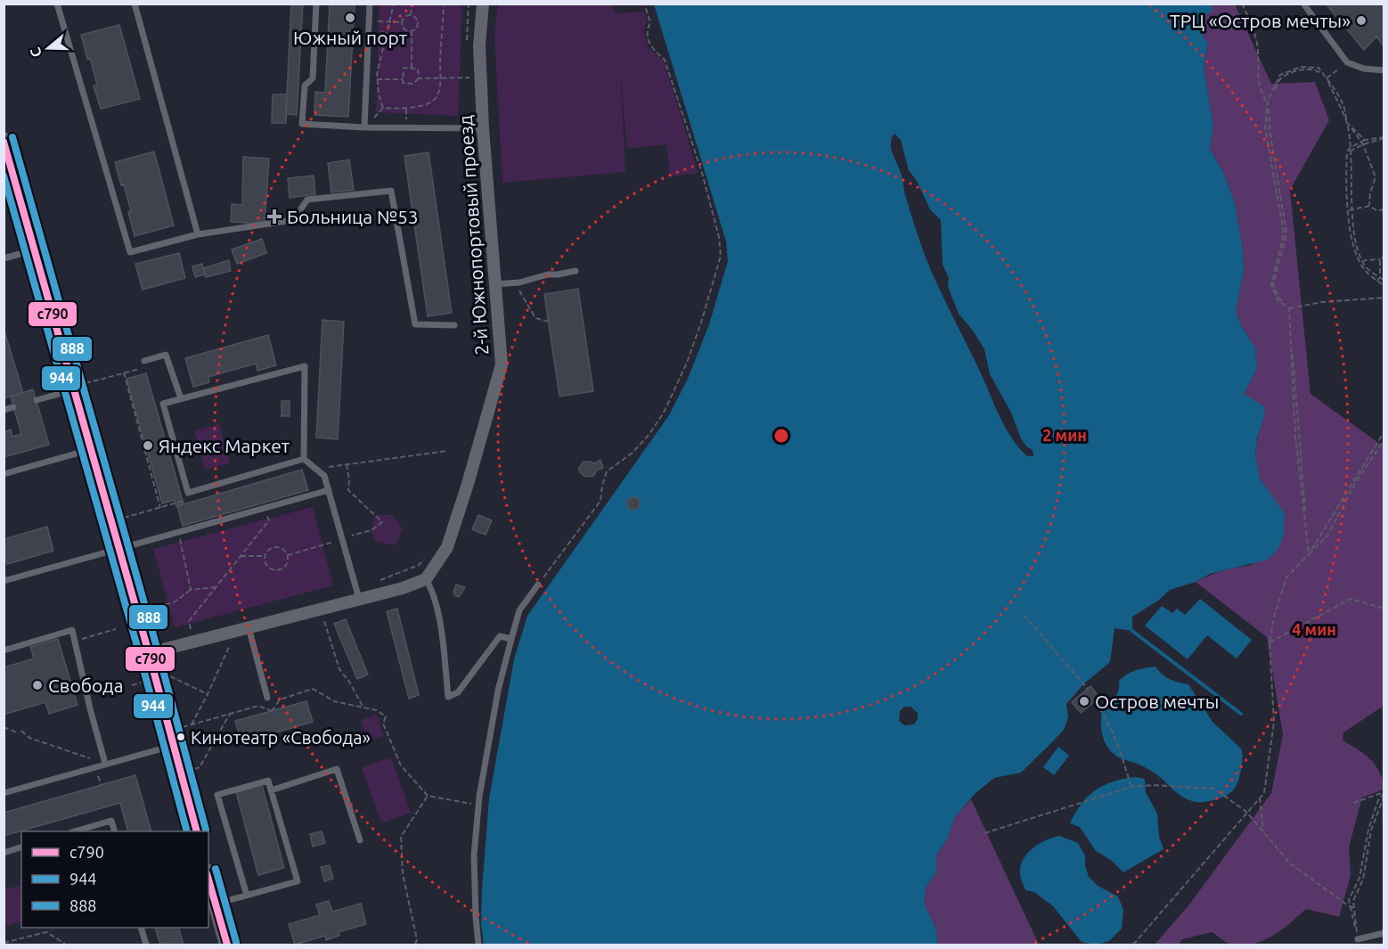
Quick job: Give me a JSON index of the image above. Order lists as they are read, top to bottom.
{
  "streets": {
    "street": ["2-й Южнопортовый проезд"]
  },
  "places": {
    "other": [
      "Южный порт",
      "ТРЦ «Остров мечты»",
      "Яндекс Маркет",
      "Свобода",
      "Остров мечты",
      "Кинотеатр «Свобода»"
    ],
    "health": ["Больница №53"]
  },
  "lines": ["transit line 888", "transit line с790", "transit line 944"],
  "legend": ["с790", "944", "888"],
  "north": "left",
  "rings": ["2 мин", "4 мин"]
}
